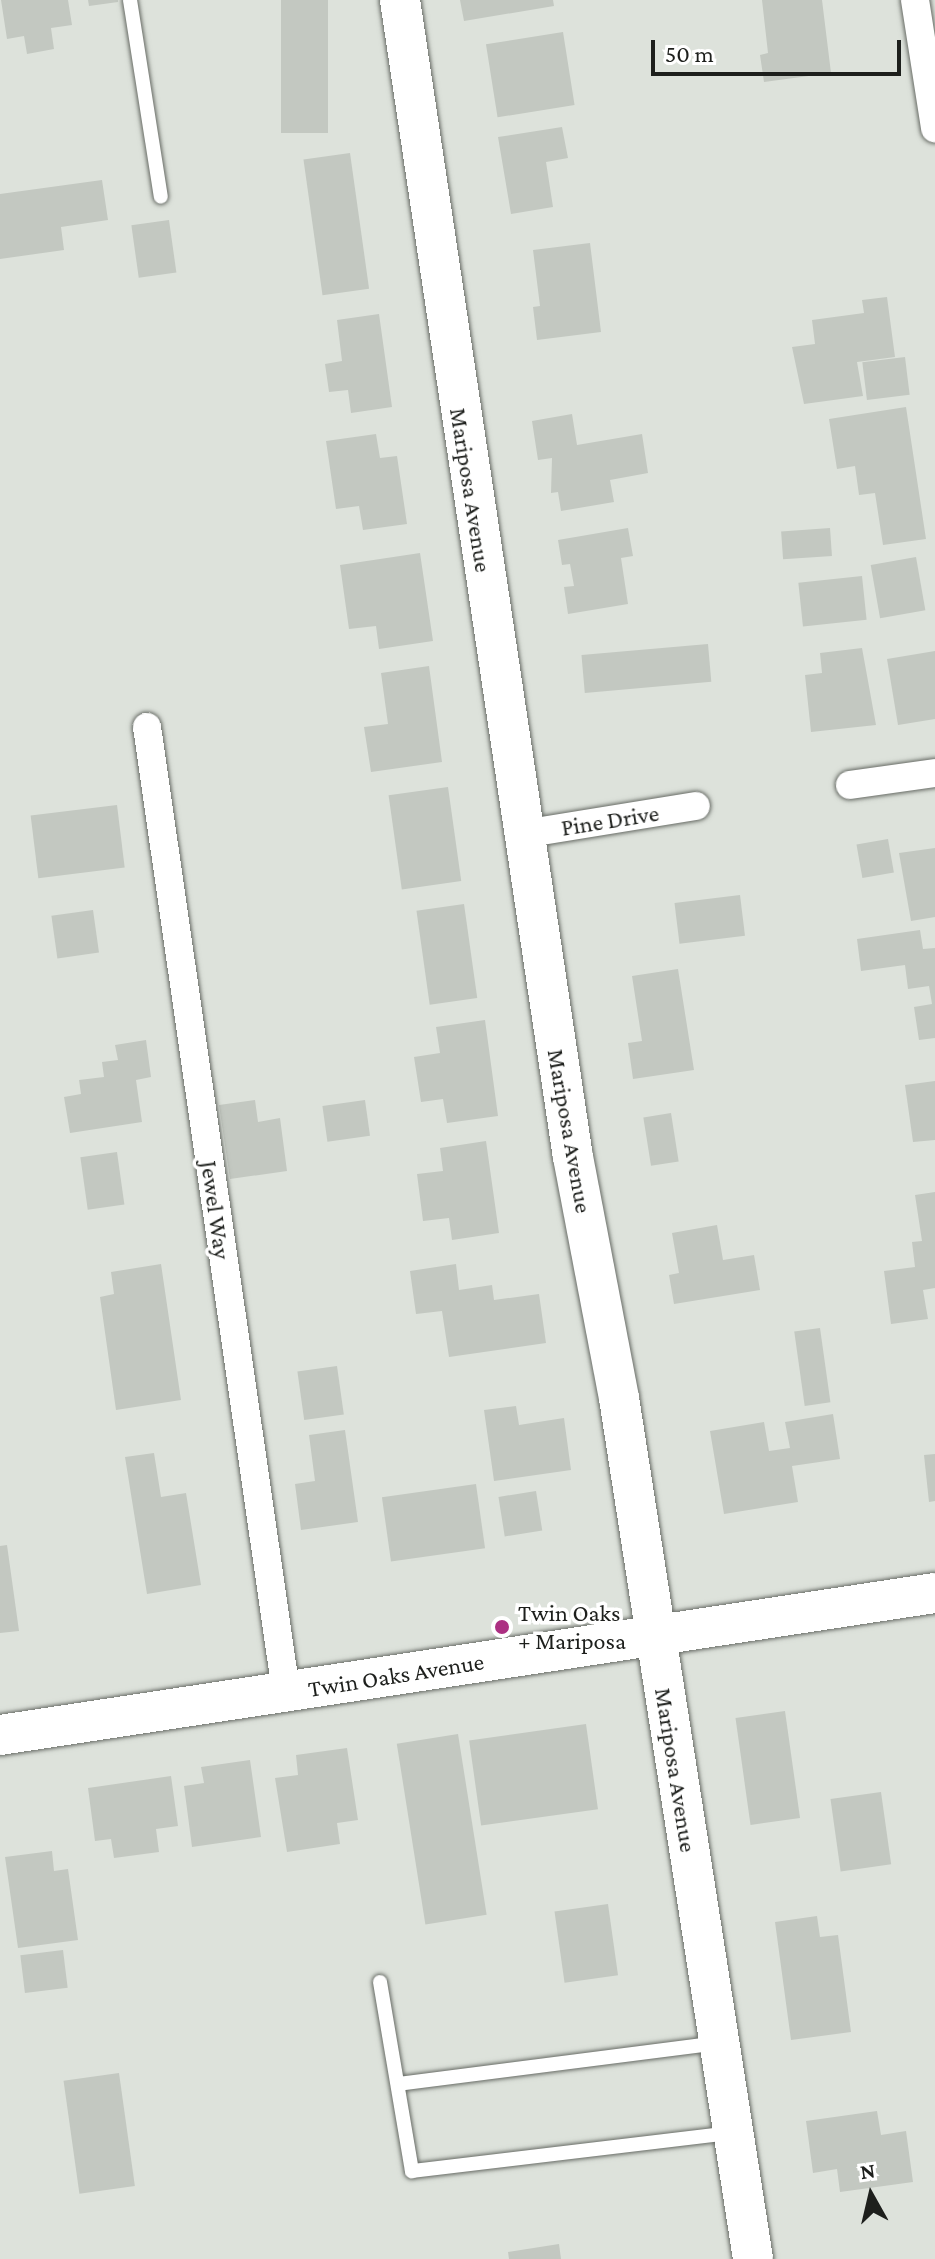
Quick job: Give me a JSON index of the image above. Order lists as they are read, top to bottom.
{
  "streets": {
    "street": [
      "Mariposa Avenue",
      "Pine Drive",
      "Jewel Way",
      "Twin Oaks Avenue"
    ]
  },
  "crossings": [
    ["Mariposa Avenue", "Pine Drive"],
    ["Mariposa Avenue", "Twin Oaks Avenue"],
    ["Jewel Way", "Twin Oaks Avenue"]
  ],
  "places": ["Twin Oaks + Mariposa"],
  "scale_bar": "50 m",
  "north": "top"
}
